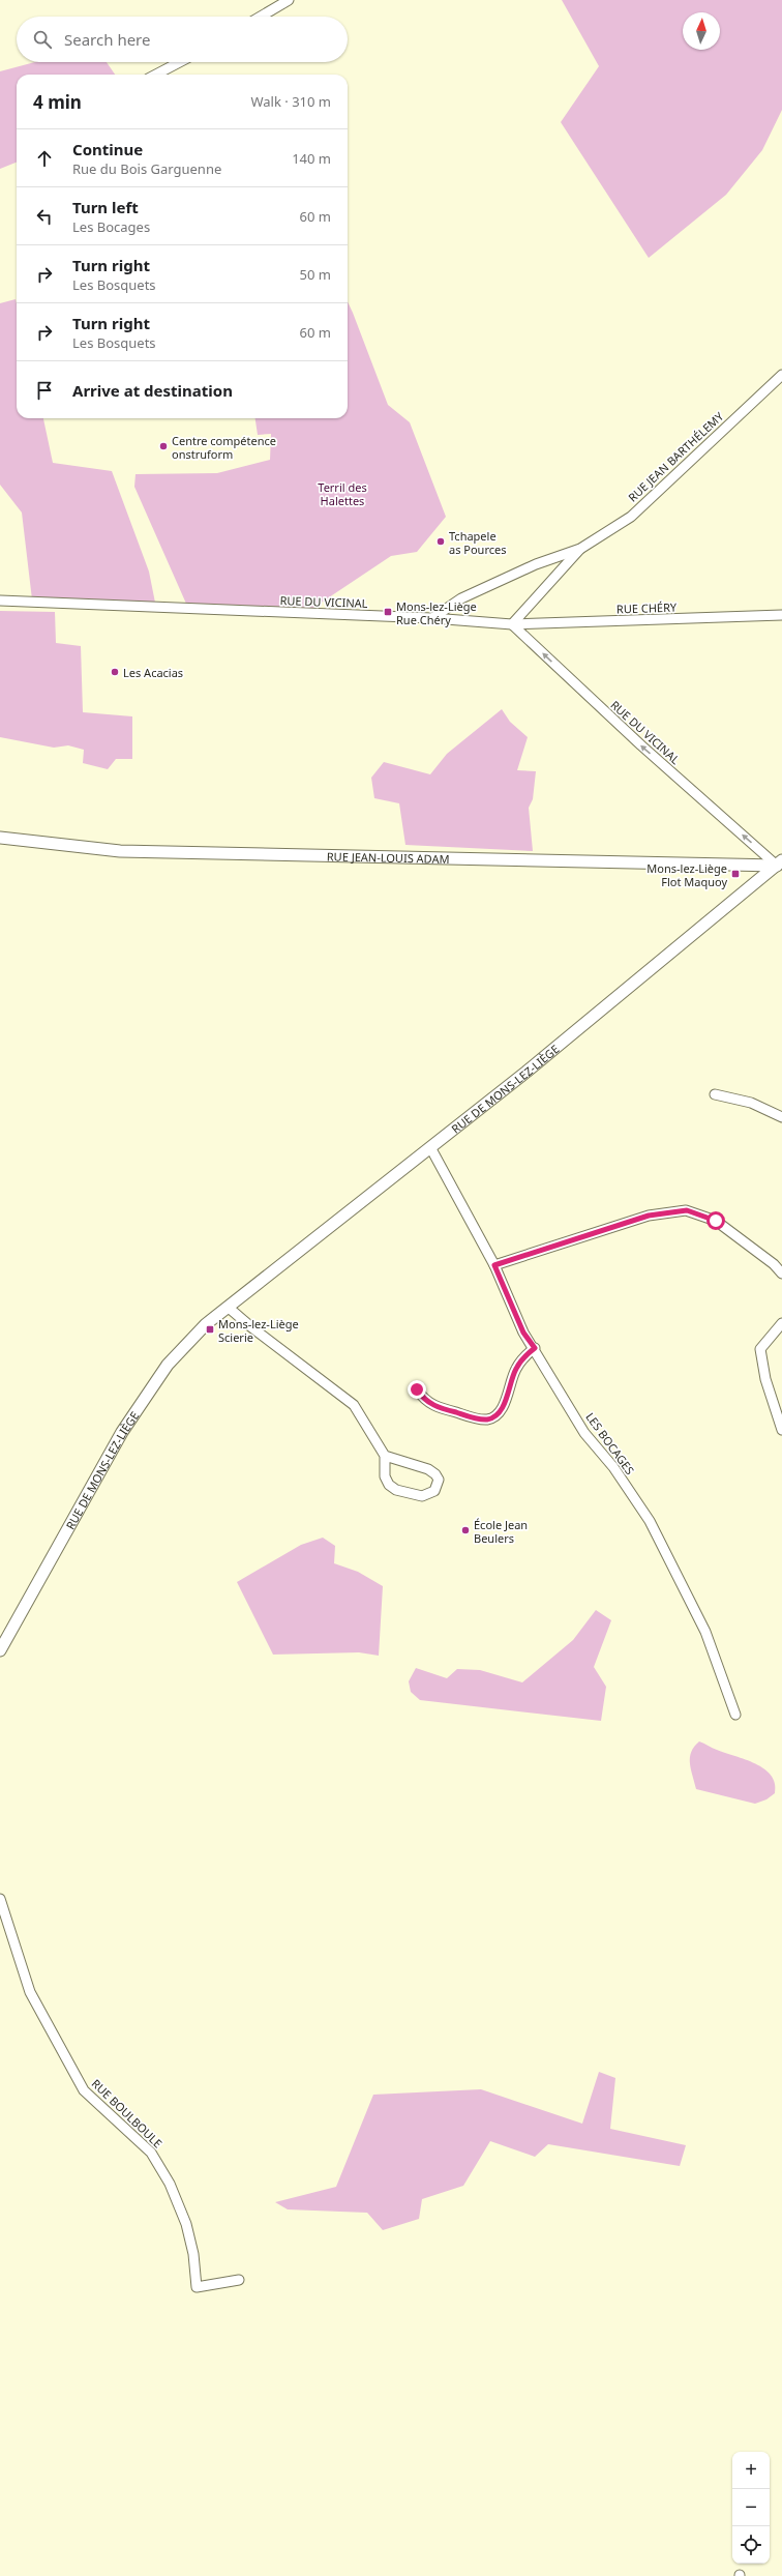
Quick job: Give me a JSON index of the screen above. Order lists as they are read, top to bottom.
{
  "streets": {
    "street": [
      "RUE JEAN BARTHÉLEMY",
      "RUE DU VICINAL",
      "RUE CHÉRY",
      "RUE JEAN-LOUIS ADAM",
      "RUE DE MONS-LEZ-LIÈGE",
      "LES BOCAGES",
      "RUE BOULBOULE"
    ]
  },
  "crossings": [
    ["RUE JEAN BARTHÉLEMY", "RUE DU VICINAL"],
    ["RUE JEAN BARTHÉLEMY", "RUE CHÉRY"],
    ["RUE DU VICINAL", "RUE CHÉRY"],
    ["RUE DU VICINAL", "RUE JEAN-LOUIS ADAM"],
    ["RUE DU VICINAL", "RUE DE MONS-LEZ-LIÈGE"],
    ["RUE JEAN-LOUIS ADAM", "RUE DE MONS-LEZ-LIÈGE"],
    ["RUE DE MONS-LEZ-LIÈGE", "LES BOCAGES"]
  ],
  "one_way": ["RUE DU VICINAL"],
  "parks": ["Terril des Halettes"],
  "places": {
    "other": [
      "Centre compétence onstruform",
      "Tchapele as Pources",
      "Les Acacias",
      "École Jean Beulers"
    ],
    "transit": ["Mons-lez-Liège Rue Chéry", "Mons-lez-Liège Flot Maquoy", "Mons-lez-Liège Scierie"]
  },
  "north": "top",
  "page": {
    "search": "Search here",
    "heading": ["4 min", "Walk · 310 m"],
    "list": [
      ["Continue", "Rue du Bois Garguenne", "140 m"],
      ["Turn left", "Les Bocages", "60 m"],
      ["Turn right", "Les Bosquets", "50 m"],
      ["Turn right", "Les Bosquets", "60 m"],
      "Arrive at destination"
    ],
    "map_buttons": ["+", "−"]
  }
}
